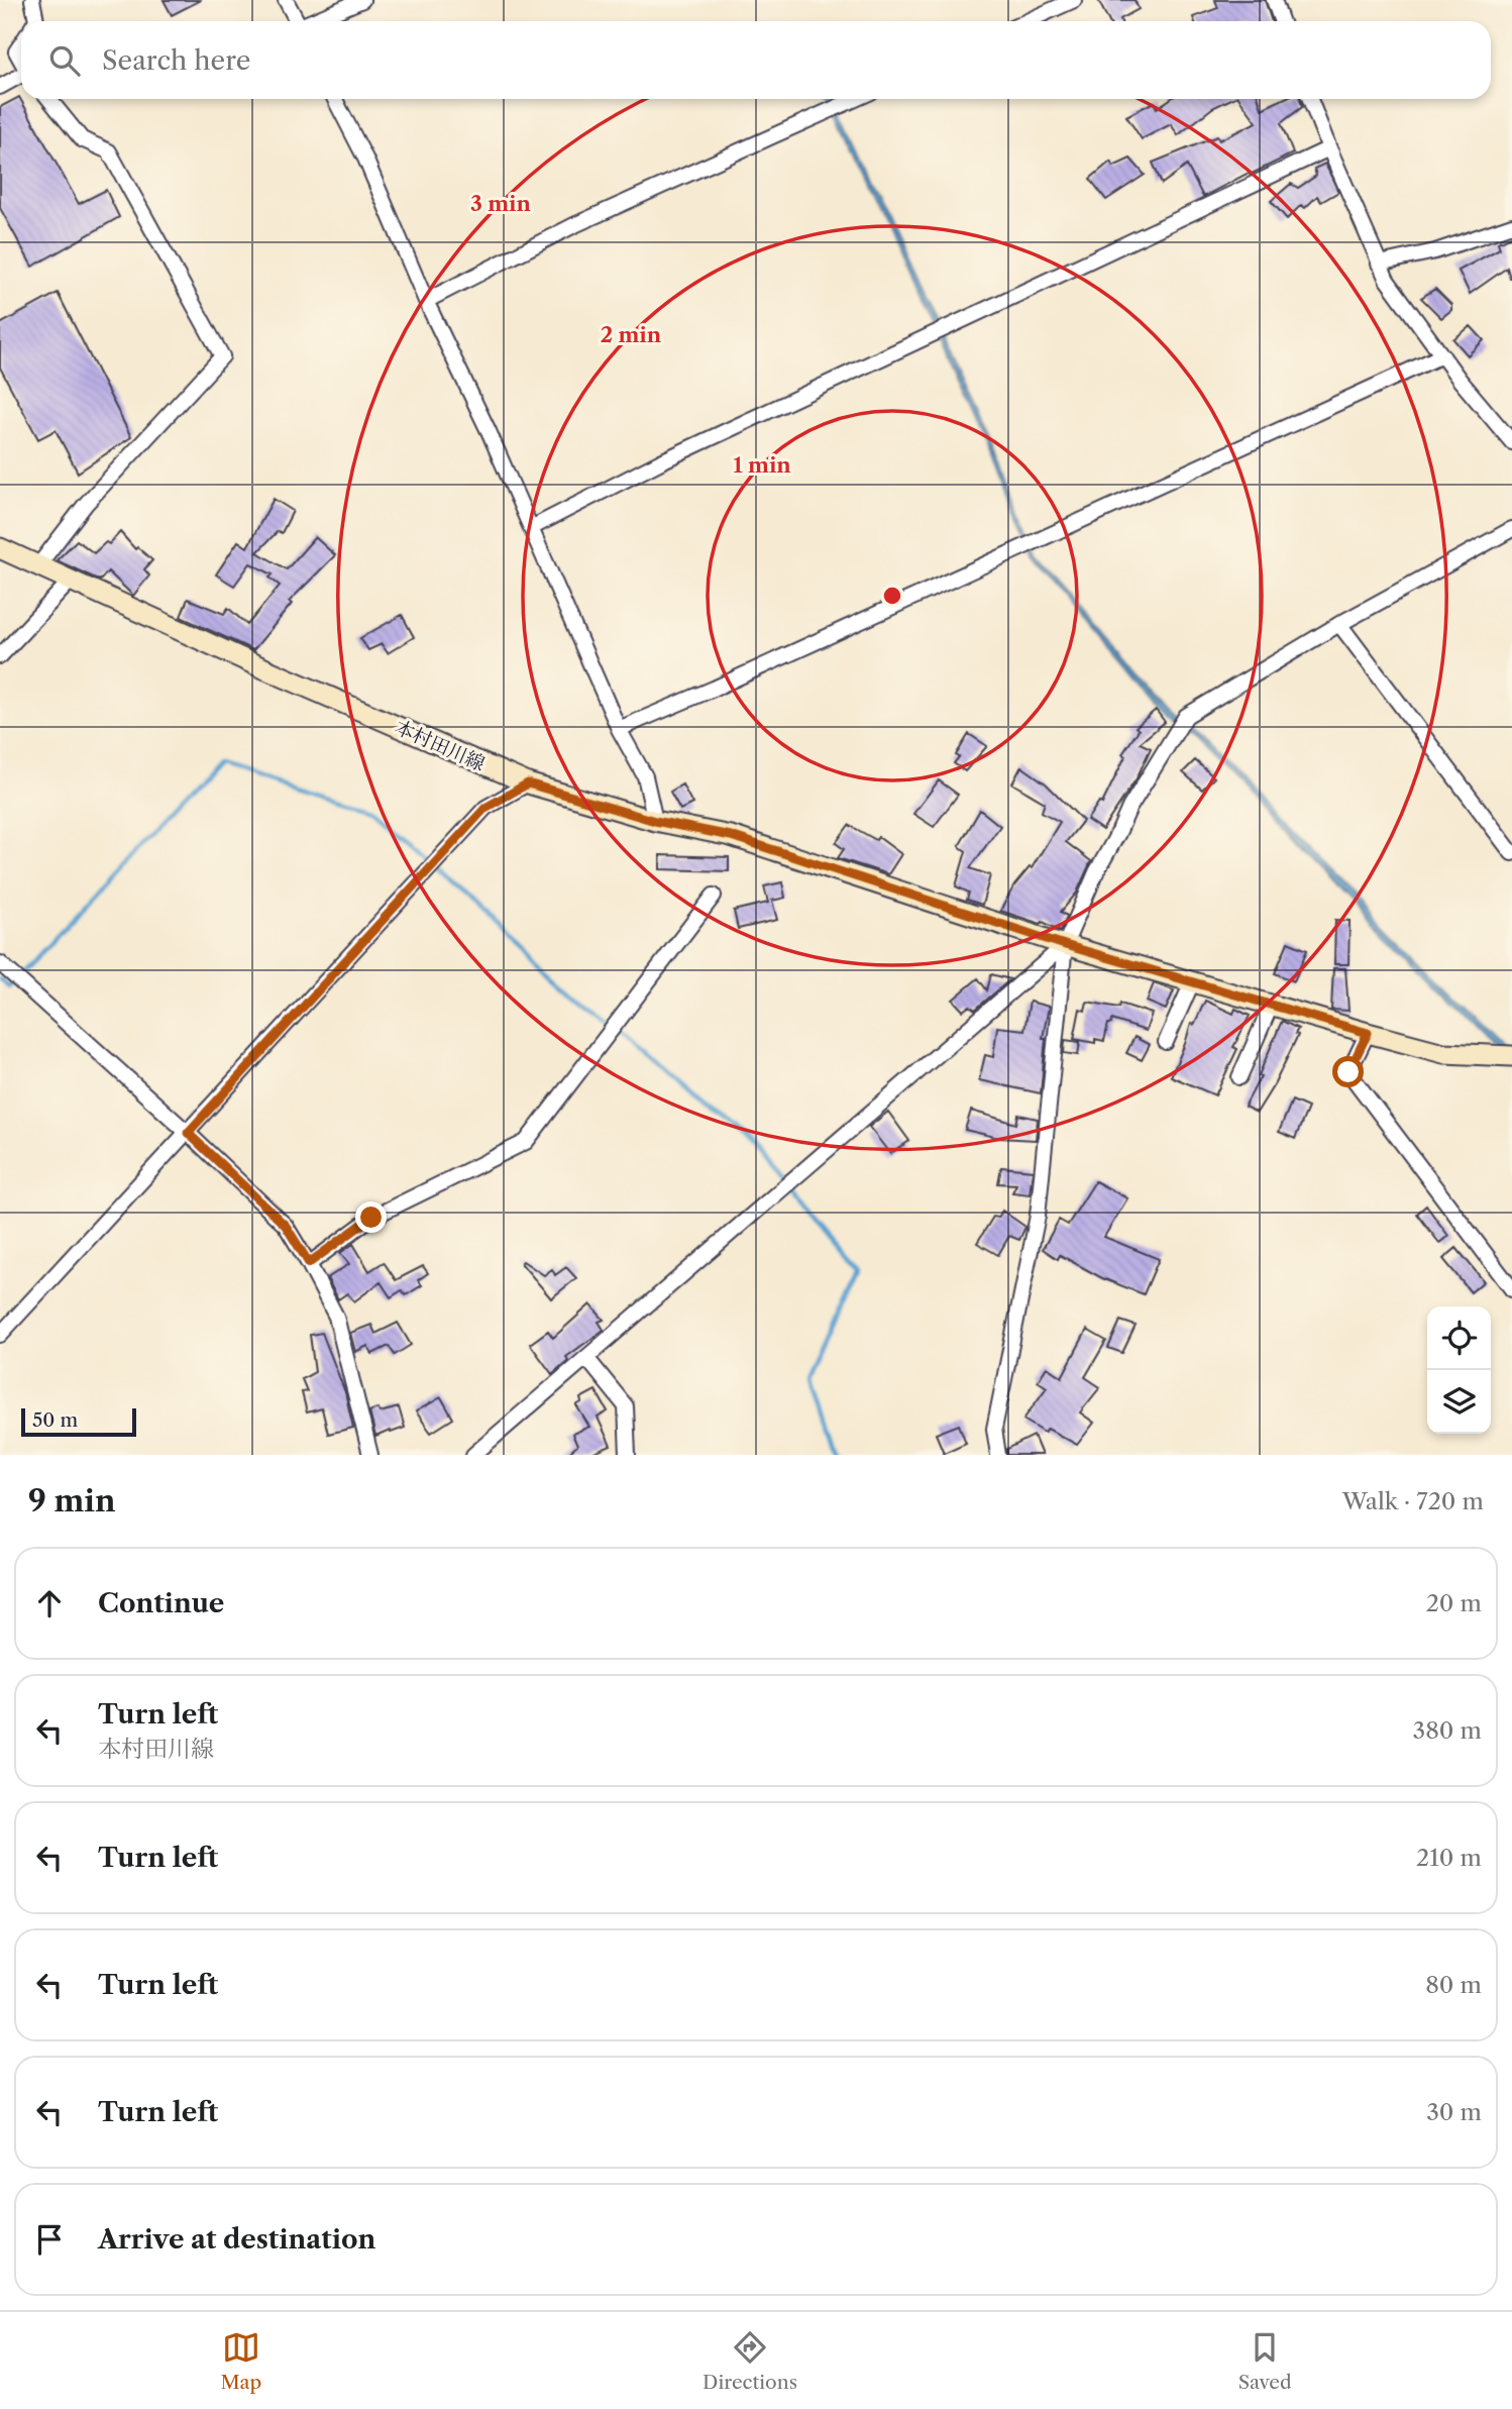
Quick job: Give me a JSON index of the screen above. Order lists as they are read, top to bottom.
{
  "streets": {
    "main road": ["本村田川線"]
  },
  "scale_bar": "50 m",
  "page": {
    "search": "Search here",
    "scale": "50 m",
    "heading": ["9 min", "Walk · 720 m"],
    "list": [
      ["Continue", "20 m"],
      ["Turn left", "本村田川線", "380 m"],
      ["Turn left", "210 m"],
      ["Turn left", "80 m"],
      ["Turn left", "30 m"],
      "Arrive at destination"
    ],
    "nav": ["Map", "Directions", "Saved"]
  },
  "rings": ["3 min", "2 min", "1 min"]
}
